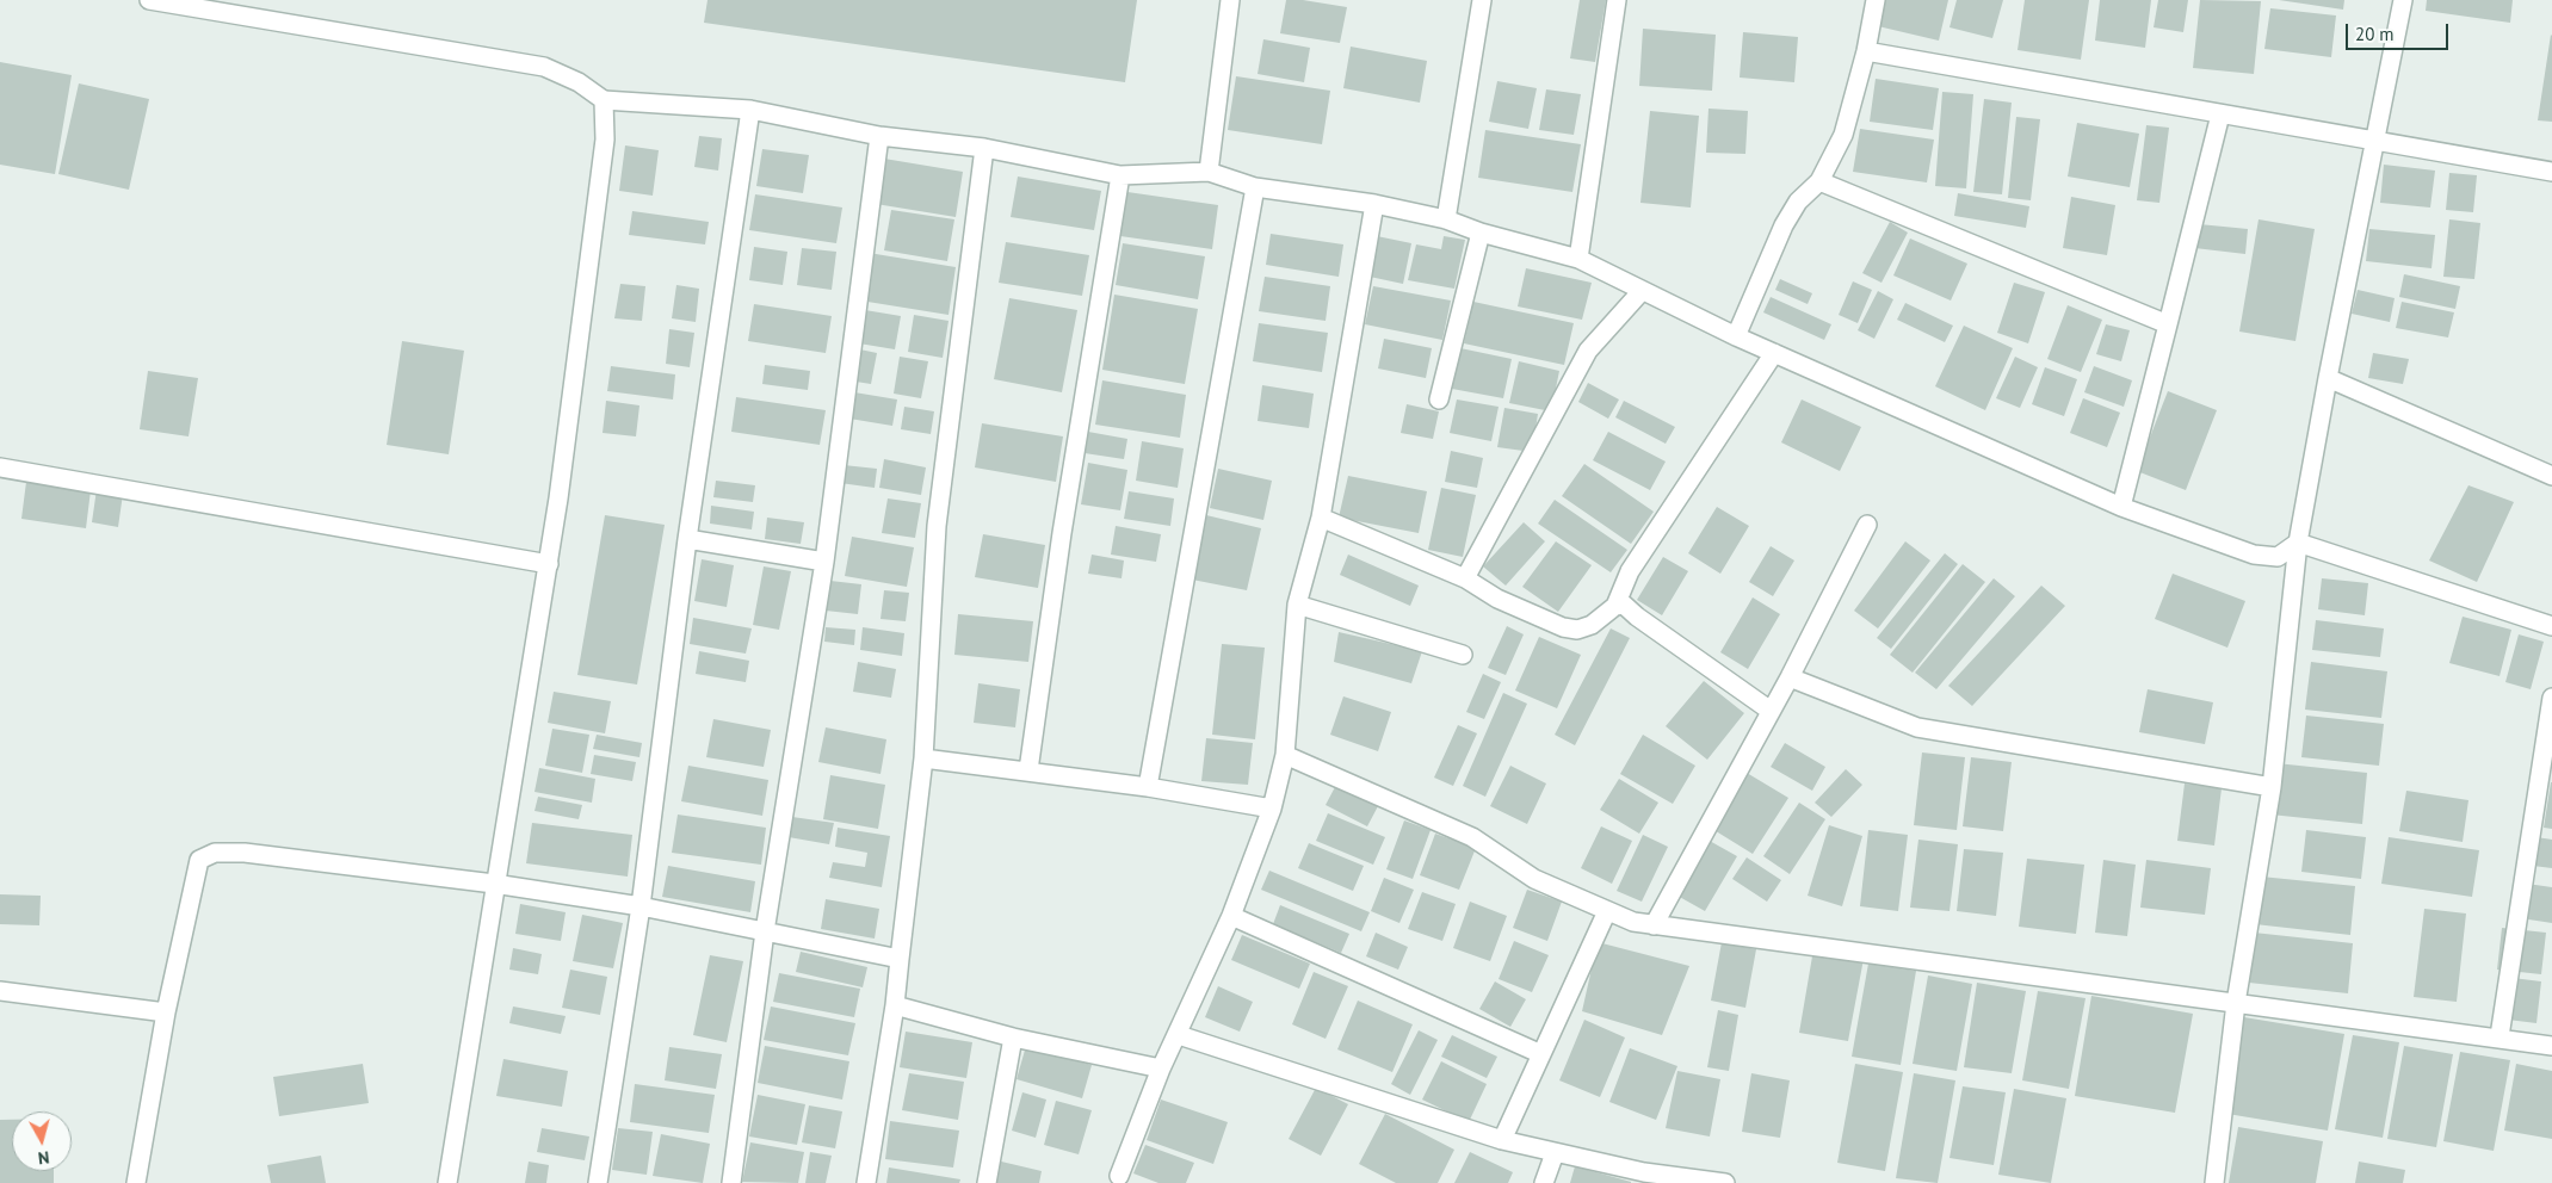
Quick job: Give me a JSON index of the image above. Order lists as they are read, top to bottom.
{
  "scale_bar": "20 m",
  "north": "bottom"
}
